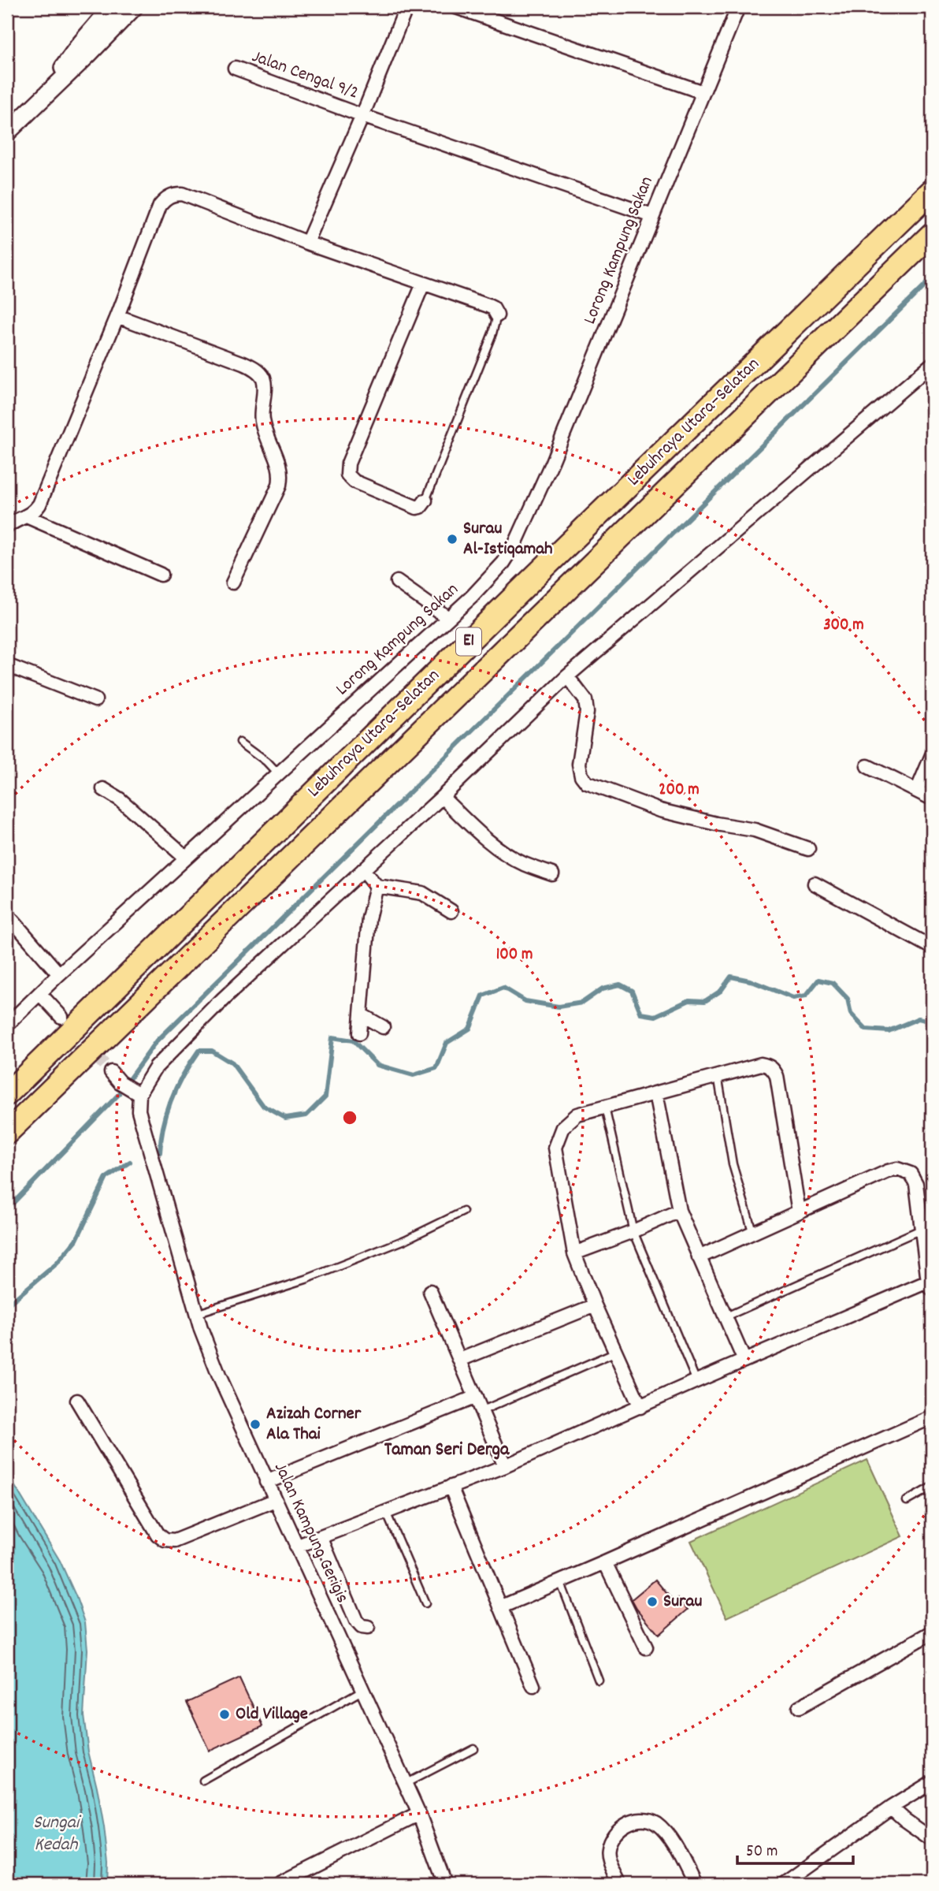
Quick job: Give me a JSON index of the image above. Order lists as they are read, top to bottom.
{
  "streets": {
    "highway": ["Lebuhraya Utara–Selatan", "E1"],
    "street": ["Jalan Cengal 9/2", "Lorong Kampung Sakan", "Jalan Kampung Gerigis"]
  },
  "crossings": [
    ["Jalan Cengal 9/2", "Lorong Kampung Sakan"]
  ],
  "districts": ["Taman Seri Derga"],
  "water": ["Sungai Kedah"],
  "places": [
    "Surau Al-Istiqamah",
    "Azizah Corner Ala Thai",
    "Surau",
    "Old Village"
  ],
  "scale_bar": "50 m",
  "rings": ["300 m", "200 m", "100 m"]
}
